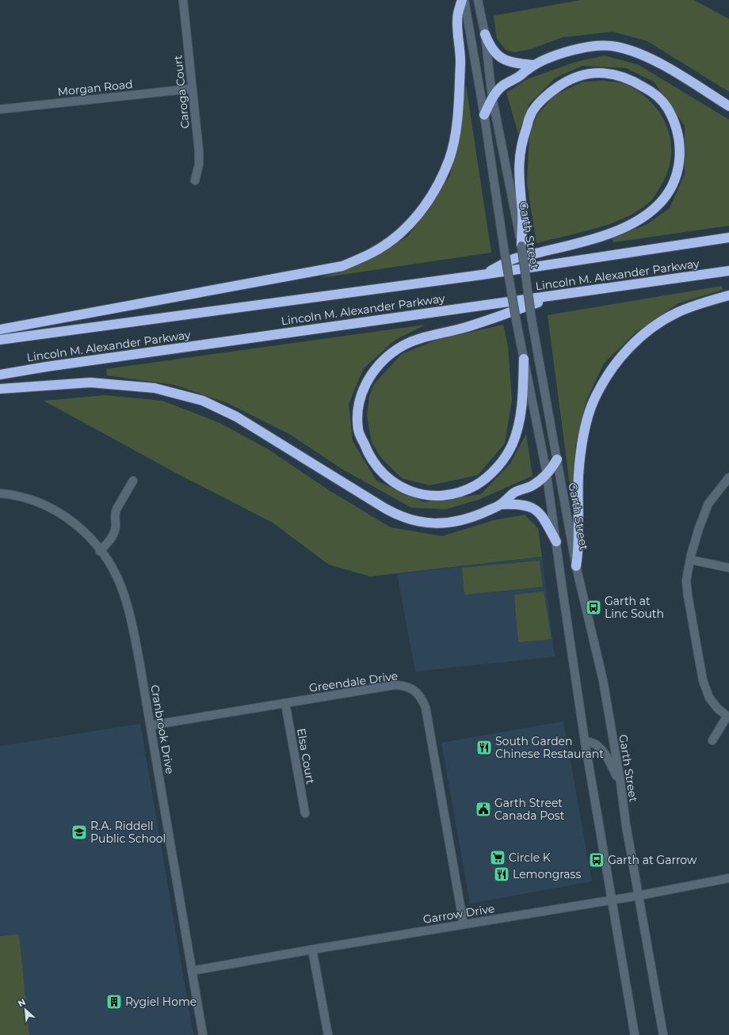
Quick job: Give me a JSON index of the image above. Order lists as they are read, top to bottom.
{
  "streets": {
    "highway": ["Lincoln M. Alexander Parkway"],
    "street": [
      "Morgan Road",
      "Caroga Court",
      "Garth Street",
      "Greendale Drive",
      "Cranbrook Drive",
      "Elsa Court",
      "Garrow Drive"
    ]
  },
  "crossings": [
    ["Morgan Road", "Caroga Court"],
    ["Garth Street", "Garrow Drive"],
    ["Greendale Drive", "Cranbrook Drive"],
    ["Greendale Drive", "Elsa Court"],
    ["Greendale Drive", "Garrow Drive"],
    ["Cranbrook Drive", "Garrow Drive"]
  ],
  "places": {
    "bus stop": ["Garth at Linc South", "Garth at Garrow"],
    "restaurant": ["South Garden Chinese Restaurant", "Lemongrass"],
    "public building": ["Garth Street Canada Post"],
    "school or university": ["R.A. Riddell Public School"],
    "supermarket": ["Circle K"],
    "building": ["Rygiel Home"]
  },
  "north": "top left"
}
